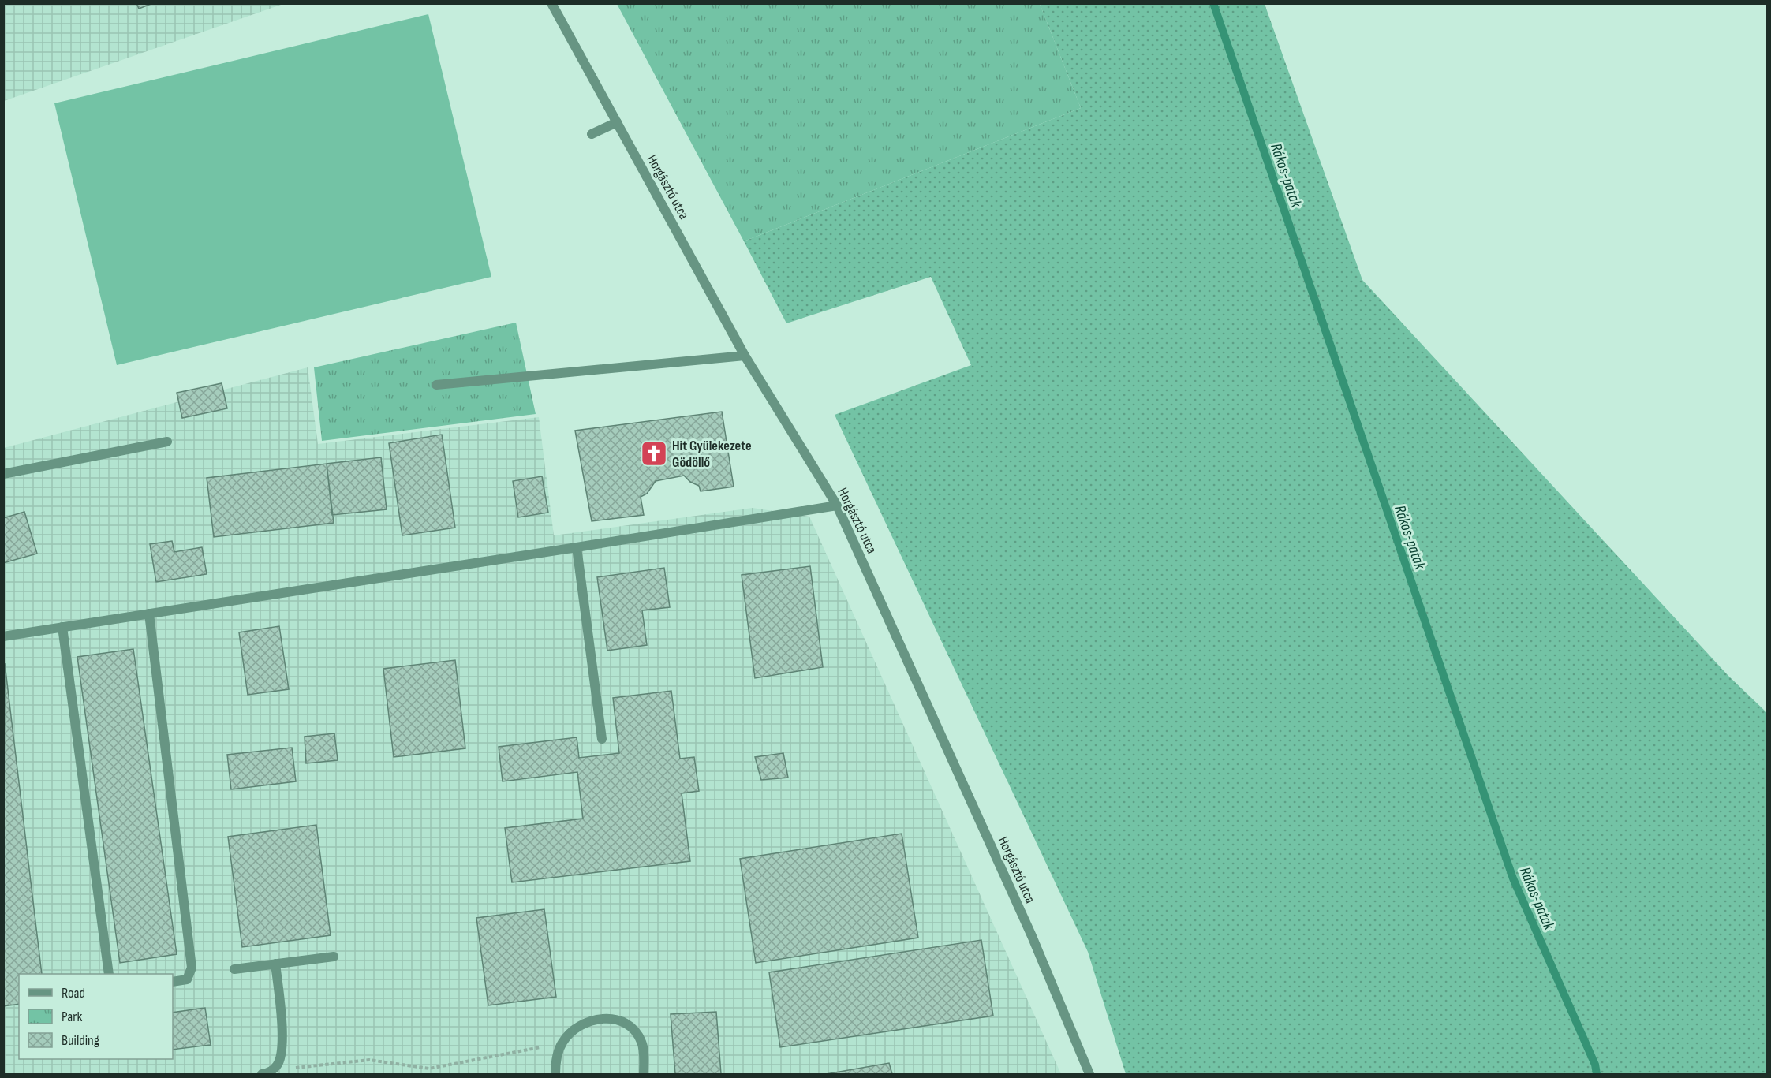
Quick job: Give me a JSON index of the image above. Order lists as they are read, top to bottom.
{
  "streets": {
    "street": ["Horgásztó utca"]
  },
  "water": ["Rákos-patak"],
  "places": {
    "church": ["Hit Gyülekezete Gödöllő"]
  },
  "legend": ["Road", "Park", "Building"]
}
